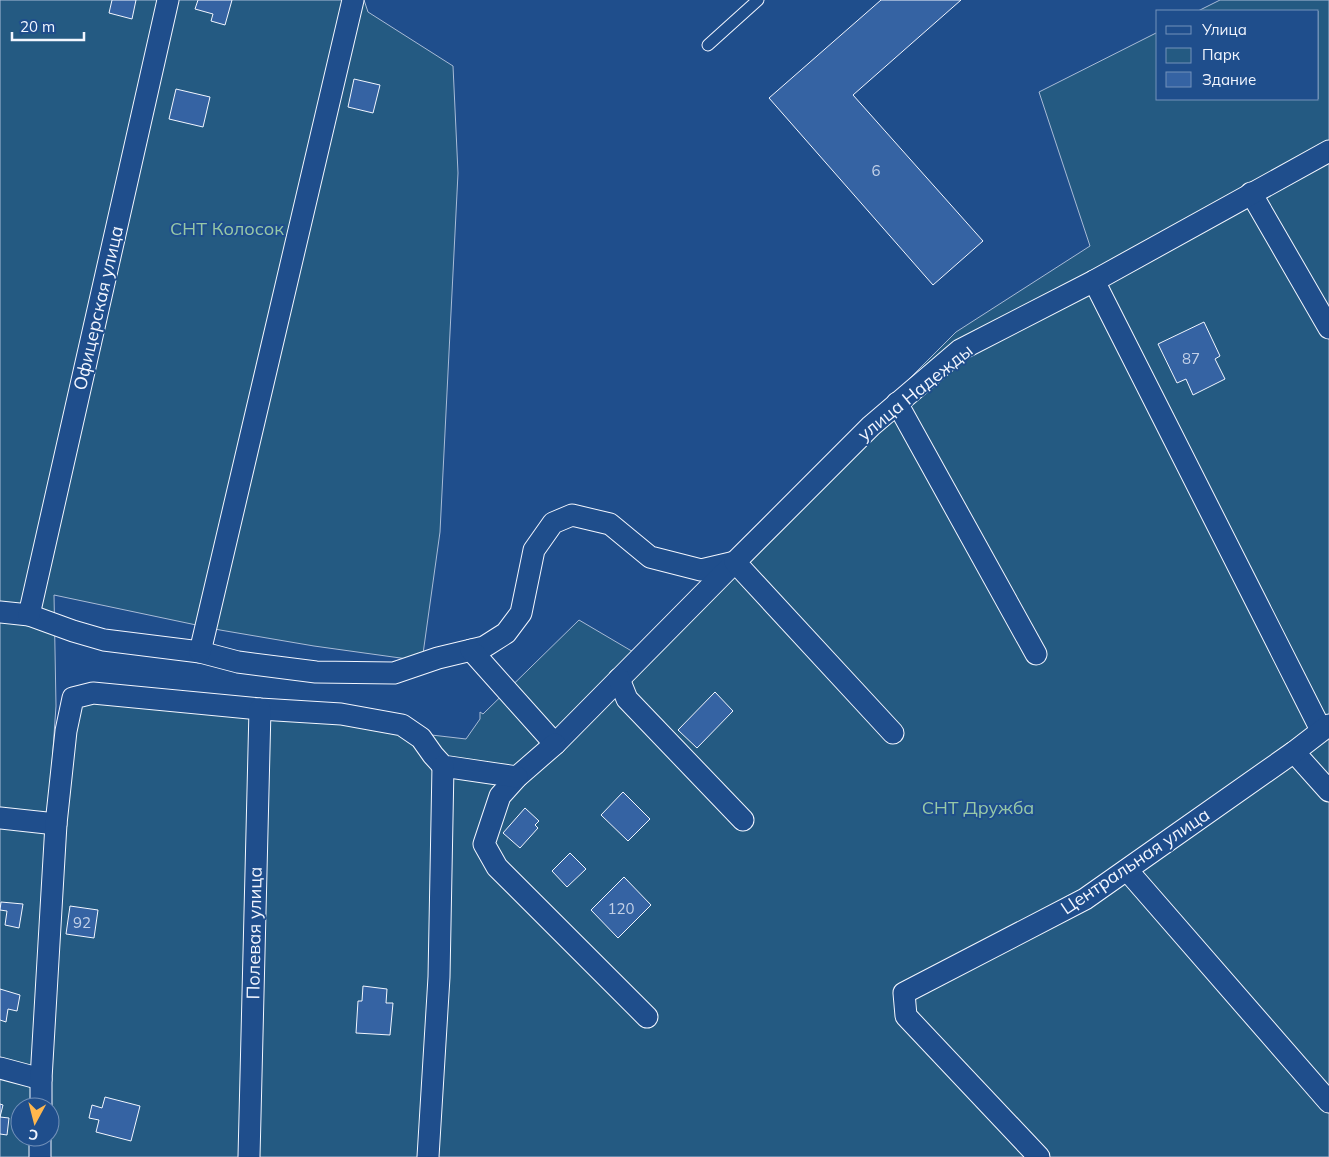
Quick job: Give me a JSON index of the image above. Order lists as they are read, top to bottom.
{
  "streets": {
    "street": [
      "Офицерская улица",
      "улица Надежды",
      "Центральная улица",
      "Полевая улица"
    ]
  },
  "parks": ["СНТ Колосок", "СНТ Дружба"],
  "house_numbers": [
    "6",
    "87",
    "120",
    "92"
  ],
  "legend": ["Улица", "Парк", "Здание"],
  "scale_bar": "20 m",
  "north": "bottom"
}
